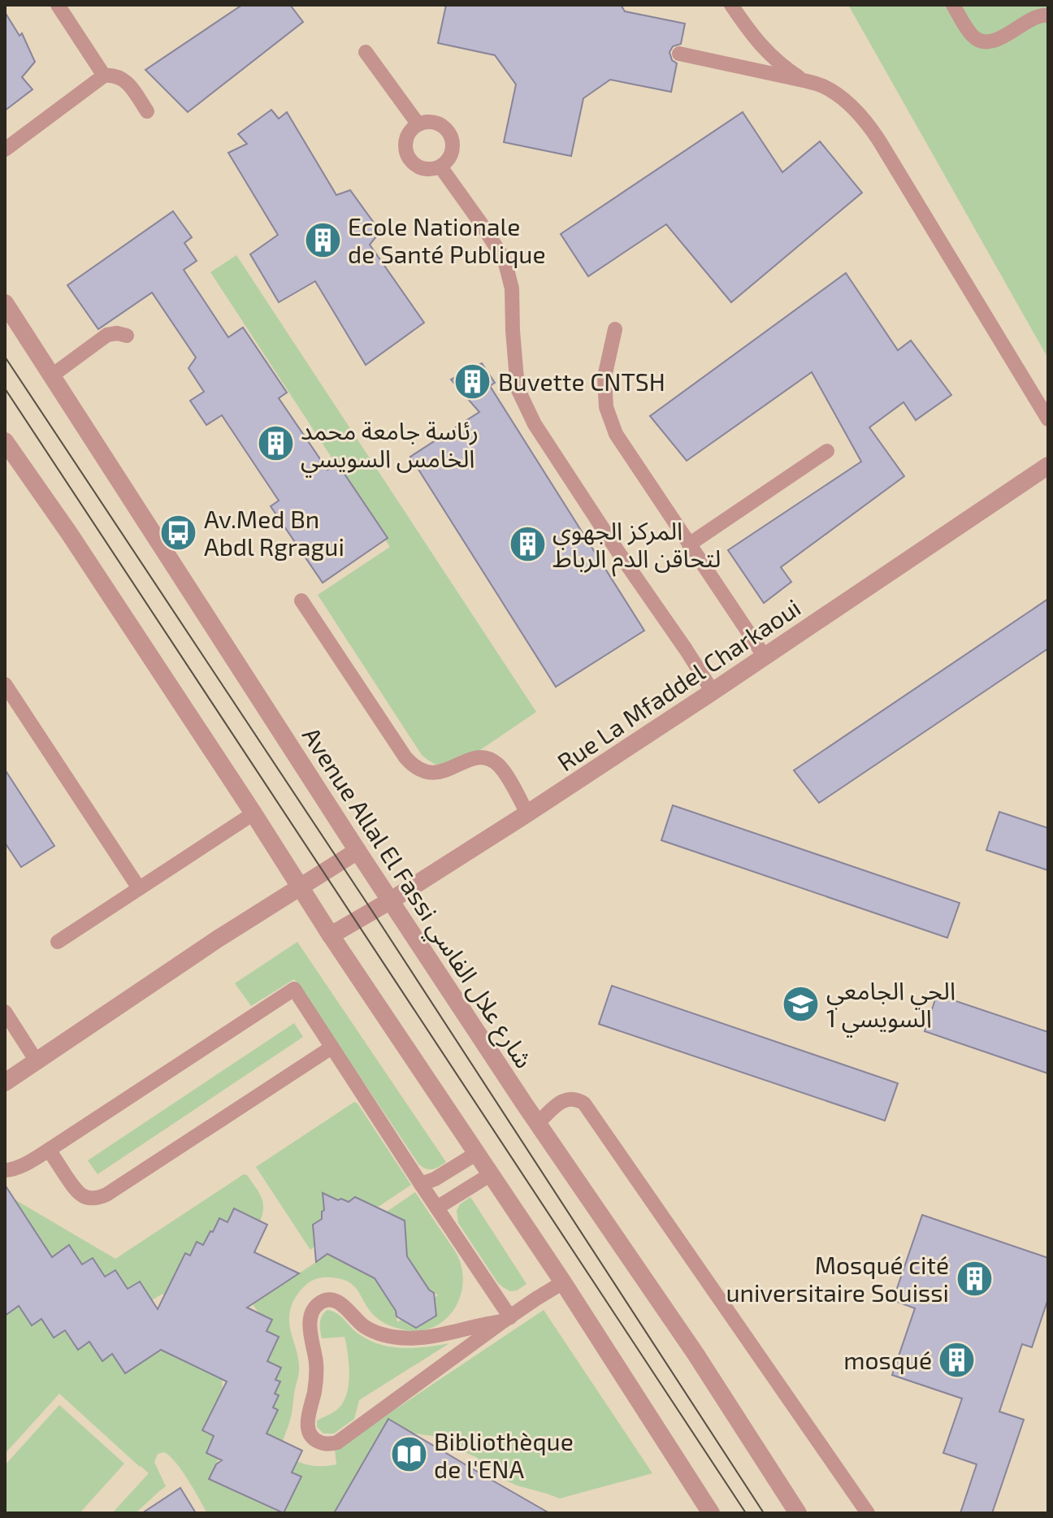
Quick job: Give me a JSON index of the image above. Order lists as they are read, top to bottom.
{
  "streets": {
    "street": ["Rue La Mfaddel Charkaoui", "Avenue Allal El Fassi شارع علال الفاسي"]
  },
  "crossings": [
    ["Rue La Mfaddel Charkaoui", "Avenue Allal El Fassi شارع علال الفاسي"]
  ],
  "places": {
    "building": [
      "Ecole Nationale de Santé Publique",
      "Buvette CNTSH",
      "رئاسة جامعة محمد الخامس السويسي",
      "المركز الجهوي لتحاقن الدم الرباط",
      "Mosqué cité universitaire Souissi",
      "mosqué"
    ],
    "bus stop": ["Av.Med Bn Abdl Rgragui"],
    "school or university": ["الحي الجامعي السويسي 1"],
    "library": ["Bibliothèque de l'ENA"]
  }
}
